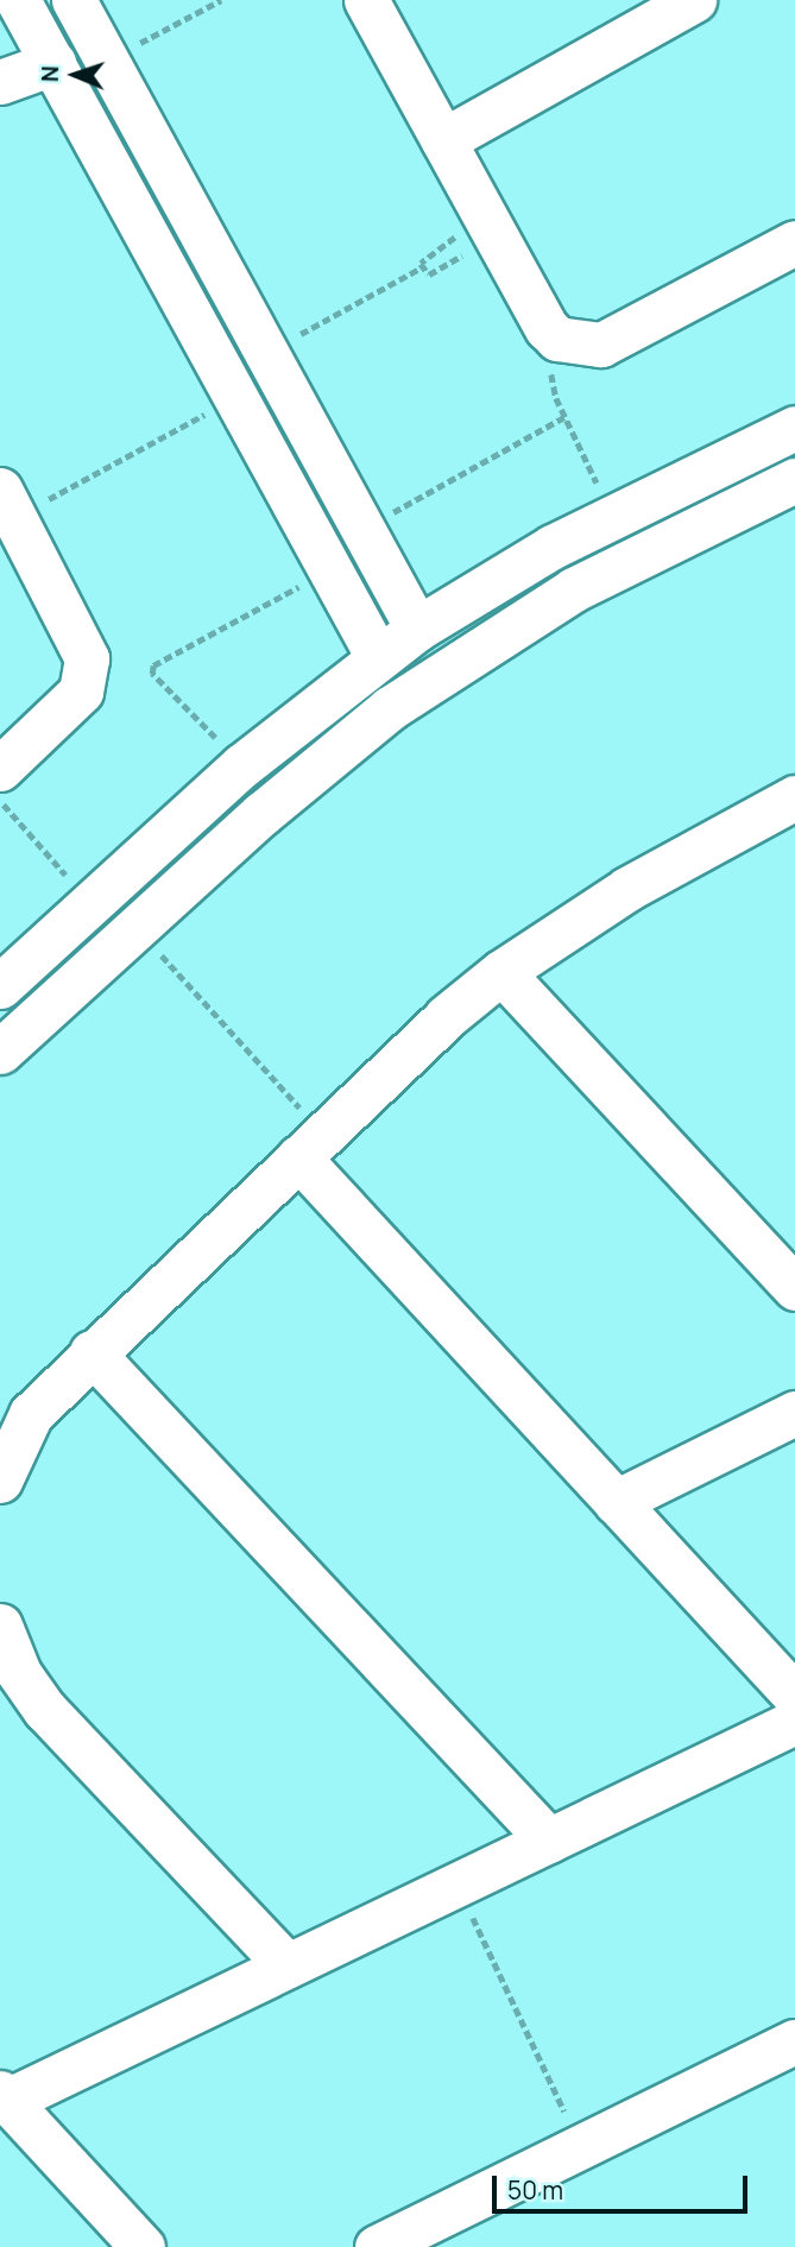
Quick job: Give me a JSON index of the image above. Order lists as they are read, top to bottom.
{
  "scale_bar": "50 m",
  "north": "left"
}
